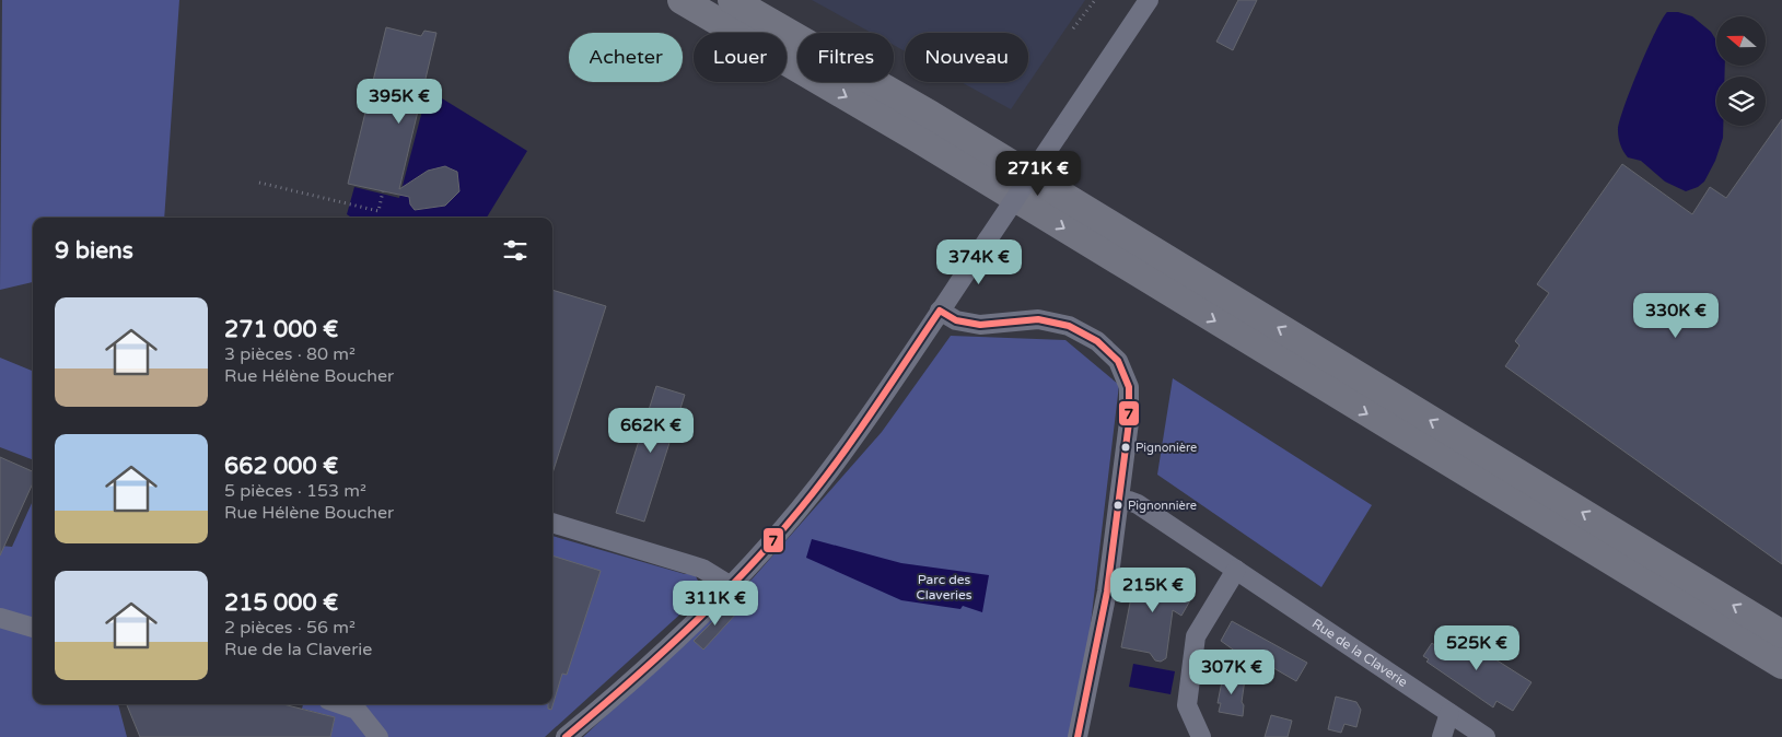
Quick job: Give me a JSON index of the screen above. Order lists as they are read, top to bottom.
{
  "streets": {
    "street": ["Rue de la Claverie"]
  },
  "parks": ["Parc des Claveries"],
  "places": ["Pignonière", "Pignonnière"],
  "lines": ["transit line 7"],
  "north": "left",
  "page": {
    "chip": [
      "Acheter",
      "Louer",
      "Filtres",
      "Nouveau"
    ],
    "price": [
      "395K €",
      "271K €",
      "374K €",
      "330K €",
      "662K €",
      "215K €",
      "311K €",
      "525K €",
      "307K €"
    ],
    "heading": "9 biens",
    "list": [
      {
        "name": "271 000 €",
        "note": "3 pièces · 80 m² · Rue Hélène Boucher"
      },
      {
        "name": "662 000 €",
        "note": "5 pièces · 153 m² · Rue Hélène Boucher"
      },
      {
        "name": "215 000 €",
        "note": "2 pièces · 56 m² · Rue de la Claverie"
      }
    ]
  }
}
